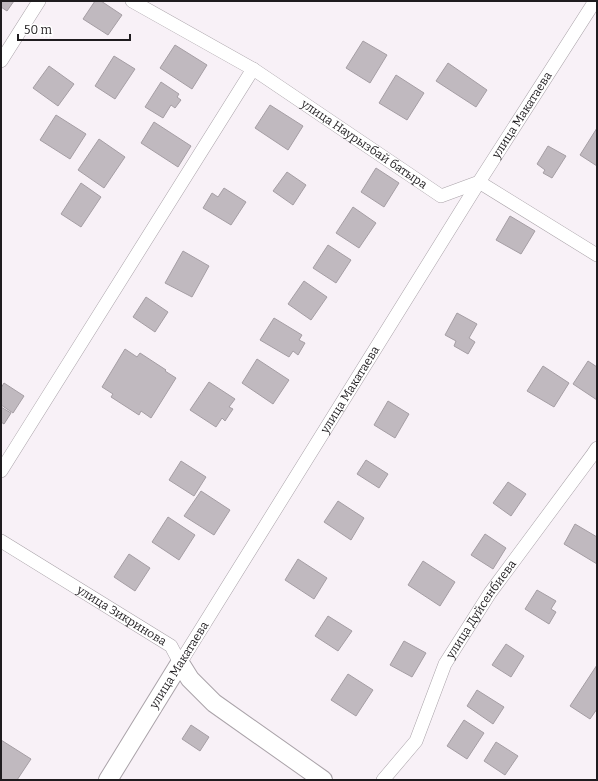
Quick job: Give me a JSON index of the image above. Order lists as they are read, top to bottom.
{
  "streets": {
    "street": [
      "улица Макатаева",
      "улица Наурызбай батыра",
      "улица Дуйсенбиева",
      "улица Зикринова"
    ]
  },
  "crossings": [
    ["улица Макатаева", "улица Наурызбай батыра"],
    ["улица Макатаева", "улица Зикринова"]
  ],
  "scale_bar": "50 m"
}
